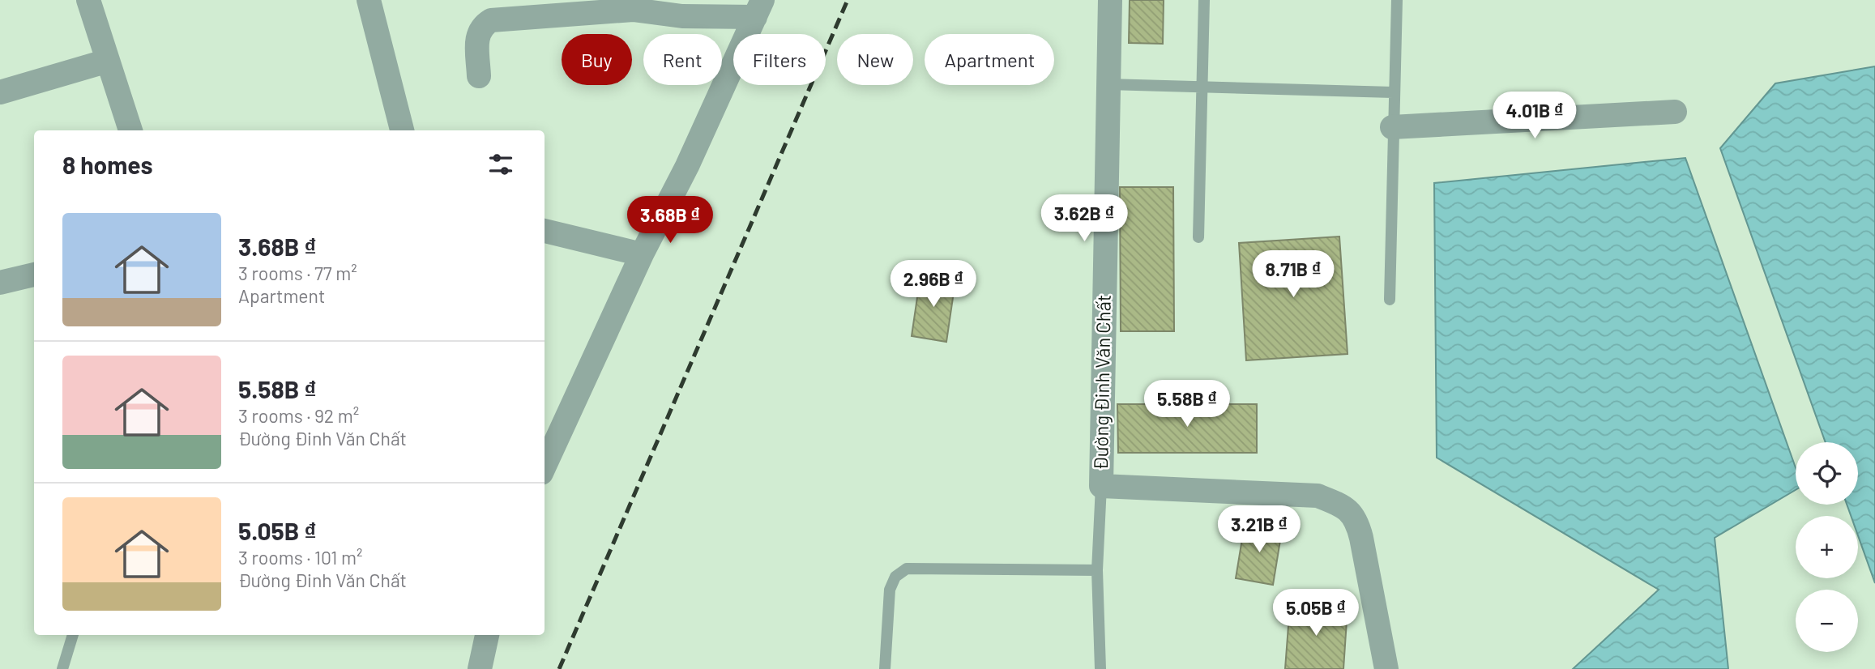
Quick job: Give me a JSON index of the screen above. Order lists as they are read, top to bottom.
{
  "streets": {
    "street": ["Đường Đinh Văn Chất"]
  },
  "page": {
    "chip": [
      "Buy",
      "Rent",
      "Filters",
      "New",
      "Apartment"
    ],
    "price": [
      "4.01B ₫",
      "3.62B ₫",
      "3.68B ₫",
      "8.71B ₫",
      "2.96B ₫",
      "5.58B ₫",
      "3.21B ₫",
      "5.05B ₫"
    ],
    "heading": "8 homes",
    "list": [
      {
        "name": "3.68B ₫",
        "note": "3 rooms · 77 m² · Apartment"
      },
      {
        "name": "5.58B ₫",
        "note": "3 rooms · 92 m² · Đường Đinh Văn Chất"
      },
      {
        "name": "5.05B ₫",
        "note": "3 rooms · 101 m² · Đường Đinh Văn Chất"
      }
    ],
    "map_buttons": ["+", "−"]
  }
}
